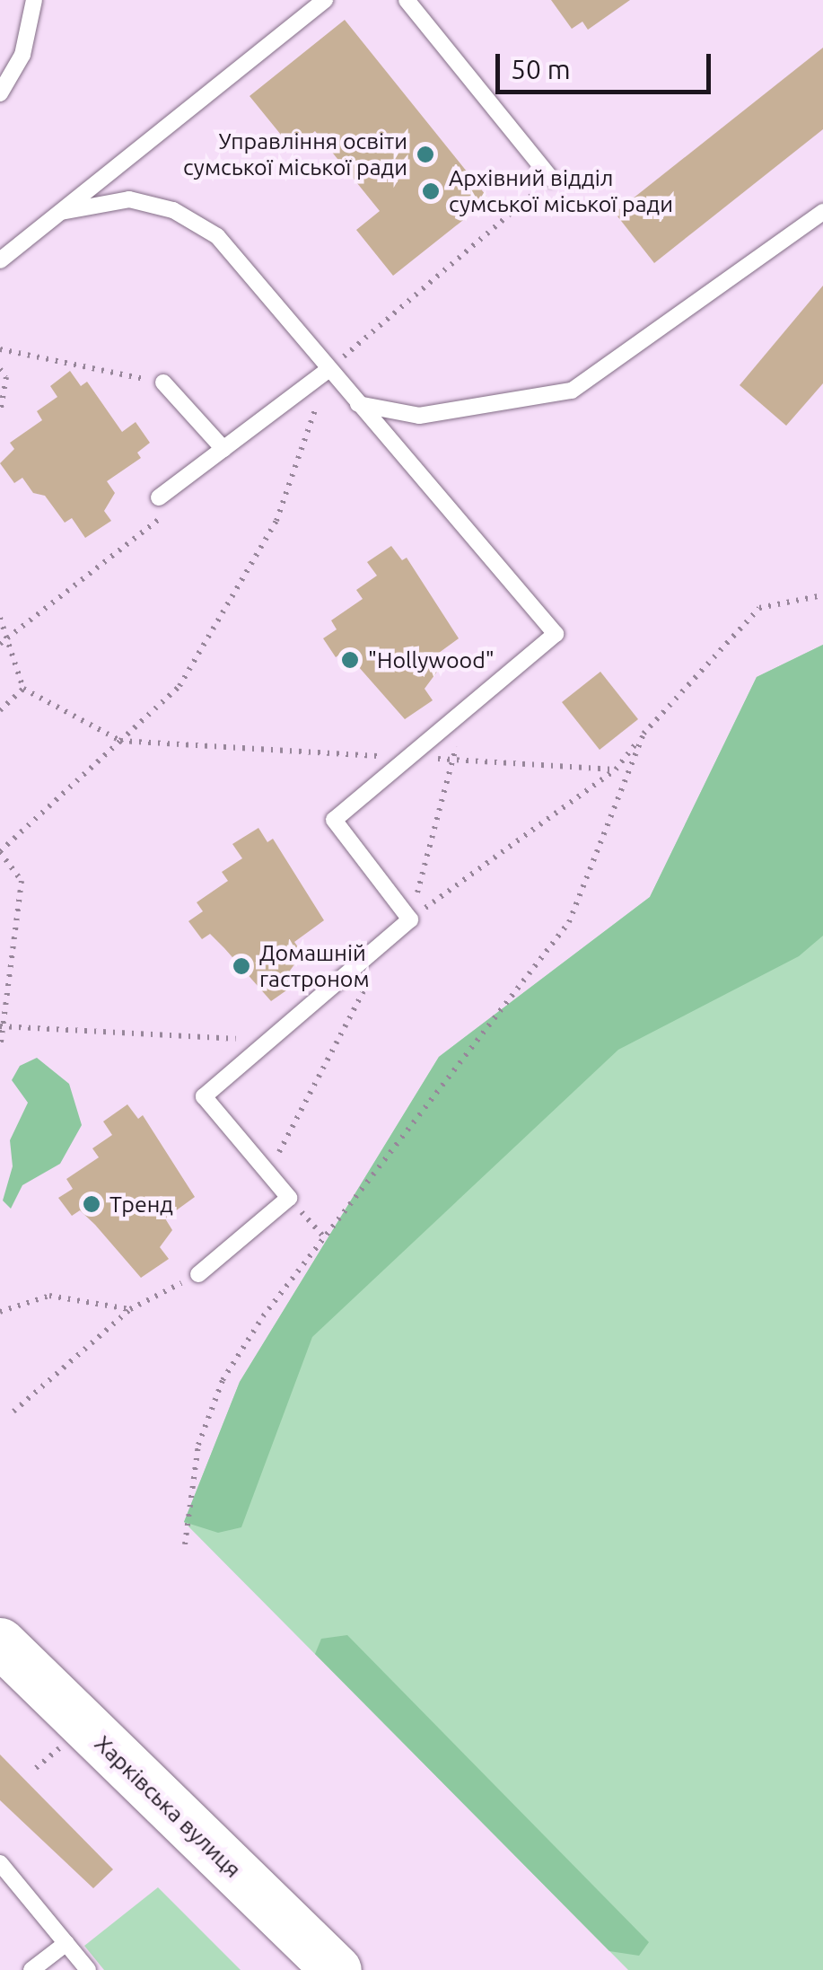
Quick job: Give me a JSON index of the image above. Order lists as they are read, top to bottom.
{
  "streets": {
    "main road": ["Харківська вулиця"]
  },
  "places": [
    "Управління освіти сумської міської ради",
    "Архівний відділ сумської міської ради",
    "\"Hollywood\"",
    "Домашній гастроном",
    "Тренд"
  ],
  "scale_bar": "50 m"
}
